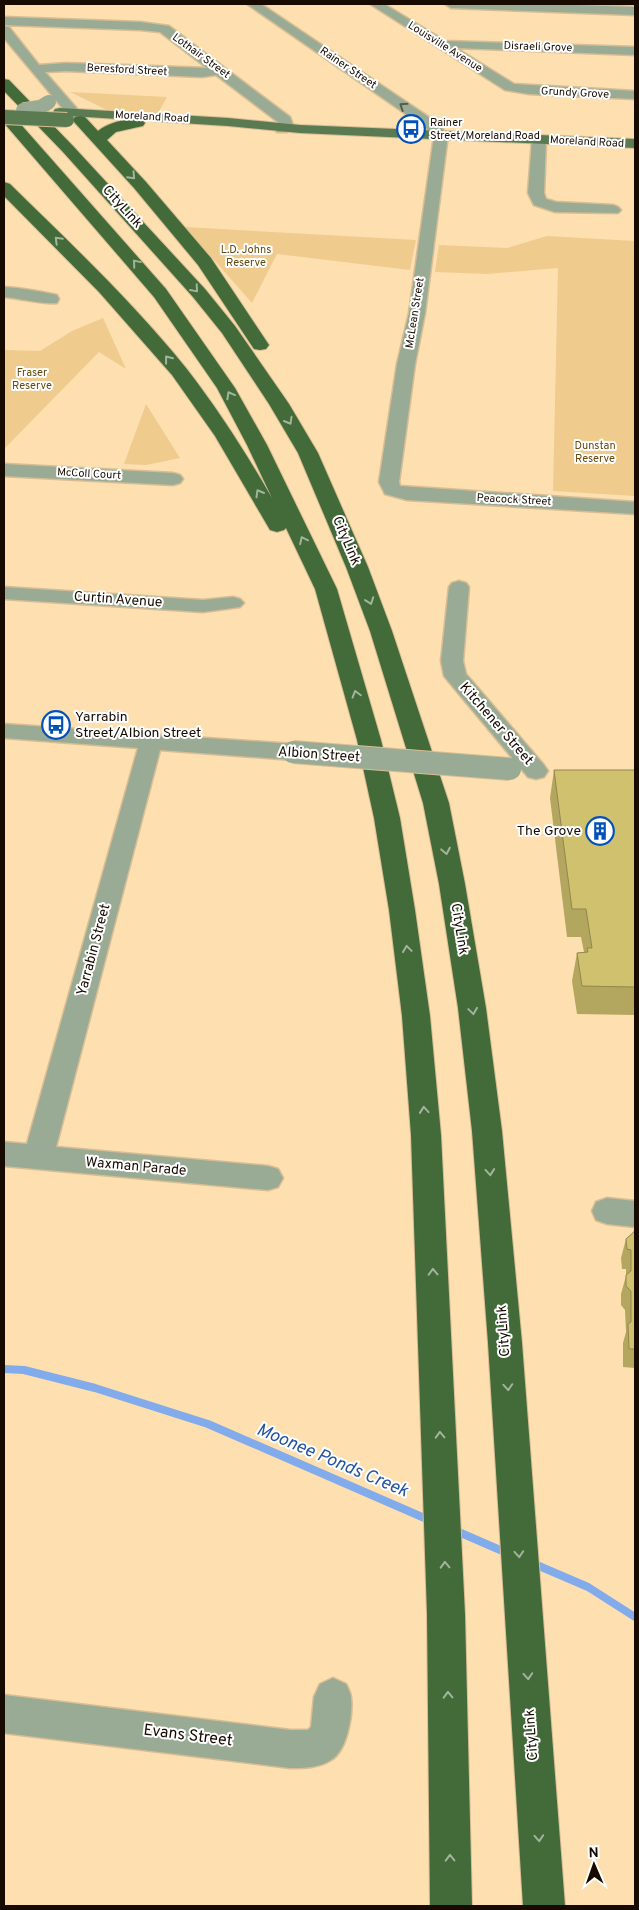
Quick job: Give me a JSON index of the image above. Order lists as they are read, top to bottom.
{
  "streets": {
    "highway": ["CityLink"],
    "main road": ["Moreland Road"],
    "street": [
      "Louisville Avenue",
      "Disraeli Grove",
      "Lothair Street",
      "Rainer Street",
      "Beresford Street",
      "Grundy Grove",
      "McLean Street",
      "McColl Court",
      "Peacock Street",
      "Curtin Avenue",
      "Kitchener Street",
      "Albion Street",
      "Yarrabin Street",
      "Waxman Parade",
      "Evans Street"
    ]
  },
  "crossings": [
    ["Louisville Avenue", "Disraeli Grove"],
    ["Louisville Avenue", "Grundy Grove"],
    ["Lothair Street", "Beresford Street"],
    ["Lothair Street", "Moreland Road"],
    ["Rainer Street", "Moreland Road"],
    ["Rainer Street", "McLean Street"],
    ["Moreland Road", "CityLink"],
    ["Moreland Road", "McLean Street"],
    ["McLean Street", "Peacock Street"],
    ["Kitchener Street", "Albion Street"],
    ["Albion Street", "Yarrabin Street"],
    ["Yarrabin Street", "Waxman Parade"]
  ],
  "one_way": ["Rainer Street"],
  "water": ["Moonee Ponds Creek"],
  "parks": ["L.D. Johns Reserve", "Fraser Reserve", "Dunstan Reserve"],
  "places": {
    "bus stop": ["Rainer Street/Moreland Road", "Yarrabin Street/Albion Street"],
    "building": ["The Grove"]
  },
  "north": "top"
}
